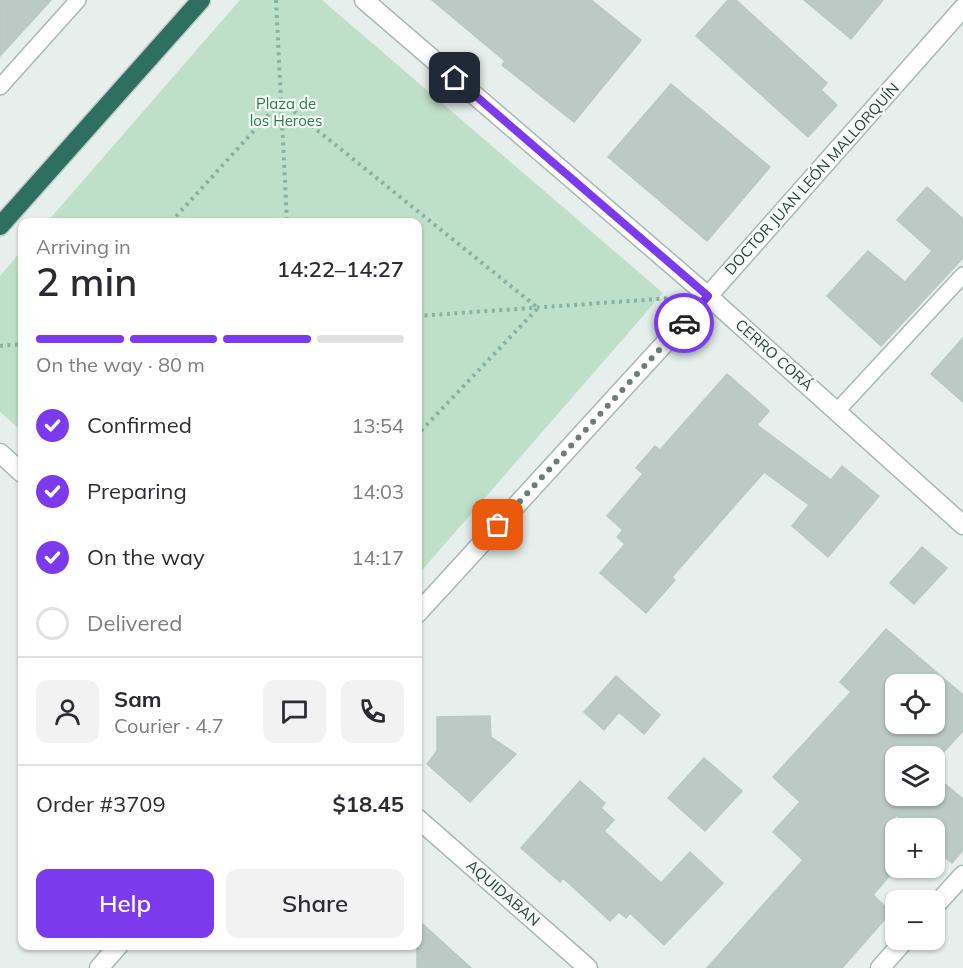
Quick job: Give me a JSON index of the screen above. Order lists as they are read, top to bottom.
{
  "streets": {
    "street": ["DOCTOR JUAN LEÓN MALLORQUÍN", "CERRO CORÁ", "AQUIDABAN"]
  },
  "crossings": [
    ["DOCTOR JUAN LEÓN MALLORQUÍN", "CERRO CORÁ"]
  ],
  "parks": ["Plaza de los Heroes"],
  "page": {
    "heading": ["2 min", "Arriving in", "14:22–14:27"],
    "panel": [
      "Sam",
      "Courier · 4.7",
      "Order #3709",
      "$18.45"
    ],
    "bar": "On the way · 80 m",
    "list": [
      ["Confirmed", "13:54"],
      ["Preparing", "14:03"],
      ["On the way", "14:17"],
      "Delivered"
    ],
    "map_buttons": ["+", "−"],
    "buttons": ["Help", "Share"]
  }
}
